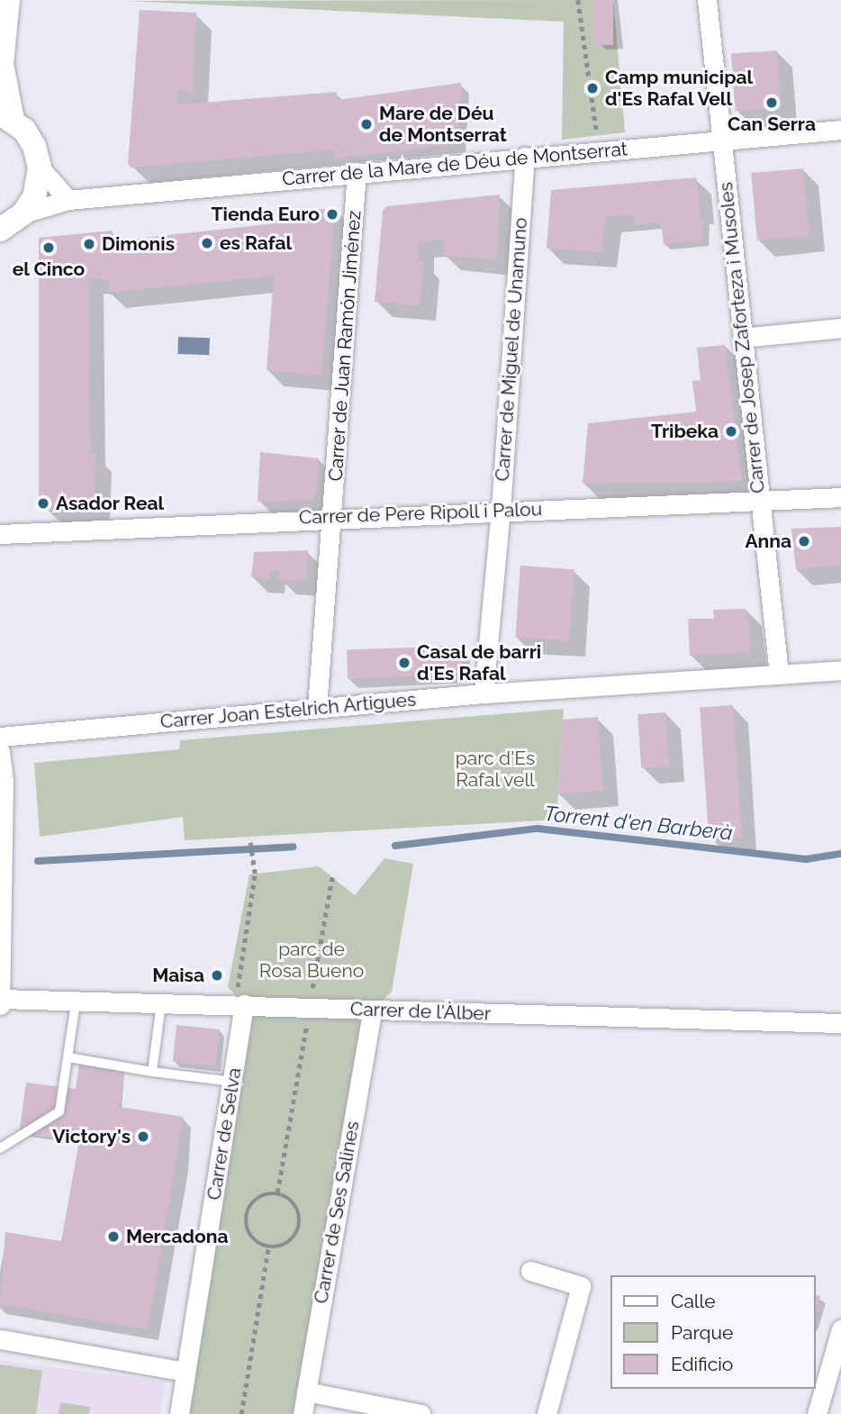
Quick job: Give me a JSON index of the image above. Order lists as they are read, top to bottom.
{
  "streets": {
    "street": [
      "Carrer de la Mare de Déu de Montserrat",
      "Carrer de Josep Zaforteza i Musoles",
      "Carrer de Juan Ramón Jiménez",
      "Carrer de Miguel de Unamuno",
      "Carrer de Pere Ripoll i Palou",
      "Carrer Joan Estelrich Artigues",
      "Carrer de l'Àlber",
      "Carrer de Selva",
      "Carrer de Ses Salines"
    ]
  },
  "crossings": [
    ["Carrer de la Mare de Déu de Montserrat", "Carrer de Josep Zaforteza i Musoles"],
    ["Carrer de la Mare de Déu de Montserrat", "Carrer de Juan Ramón Jiménez"],
    ["Carrer de la Mare de Déu de Montserrat", "Carrer de Miguel de Unamuno"],
    ["Carrer de Josep Zaforteza i Musoles", "Carrer de Pere Ripoll i Palou"],
    ["Carrer de Josep Zaforteza i Musoles", "Carrer Joan Estelrich Artigues"],
    ["Carrer de Juan Ramón Jiménez", "Carrer de Pere Ripoll i Palou"],
    ["Carrer de Juan Ramón Jiménez", "Carrer Joan Estelrich Artigues"],
    ["Carrer de Miguel de Unamuno", "Carrer de Pere Ripoll i Palou"],
    ["Carrer de Miguel de Unamuno", "Carrer Joan Estelrich Artigues"],
    ["Carrer de l'Àlber", "Carrer de Selva"],
    ["Carrer de l'Àlber", "Carrer de Ses Salines"]
  ],
  "water": ["Torrent d'en Barberà"],
  "parks": ["parc d'Es Rafal vell", "parc de Rosa Bueno"],
  "places": [
    "Camp municipal d'Es Rafal Vell",
    "Can Serra",
    "Mare de Déu de Montserrat",
    "Tienda Euro",
    "es Rafal",
    "Dimonis",
    "el Cinco",
    "Tribeka",
    "Asador Real",
    "Anna",
    "Casal de barri d'Es Rafal",
    "Maisa",
    "Victory's",
    "Mercadona"
  ],
  "legend": ["Calle", "Parque", "Edificio"]
}
